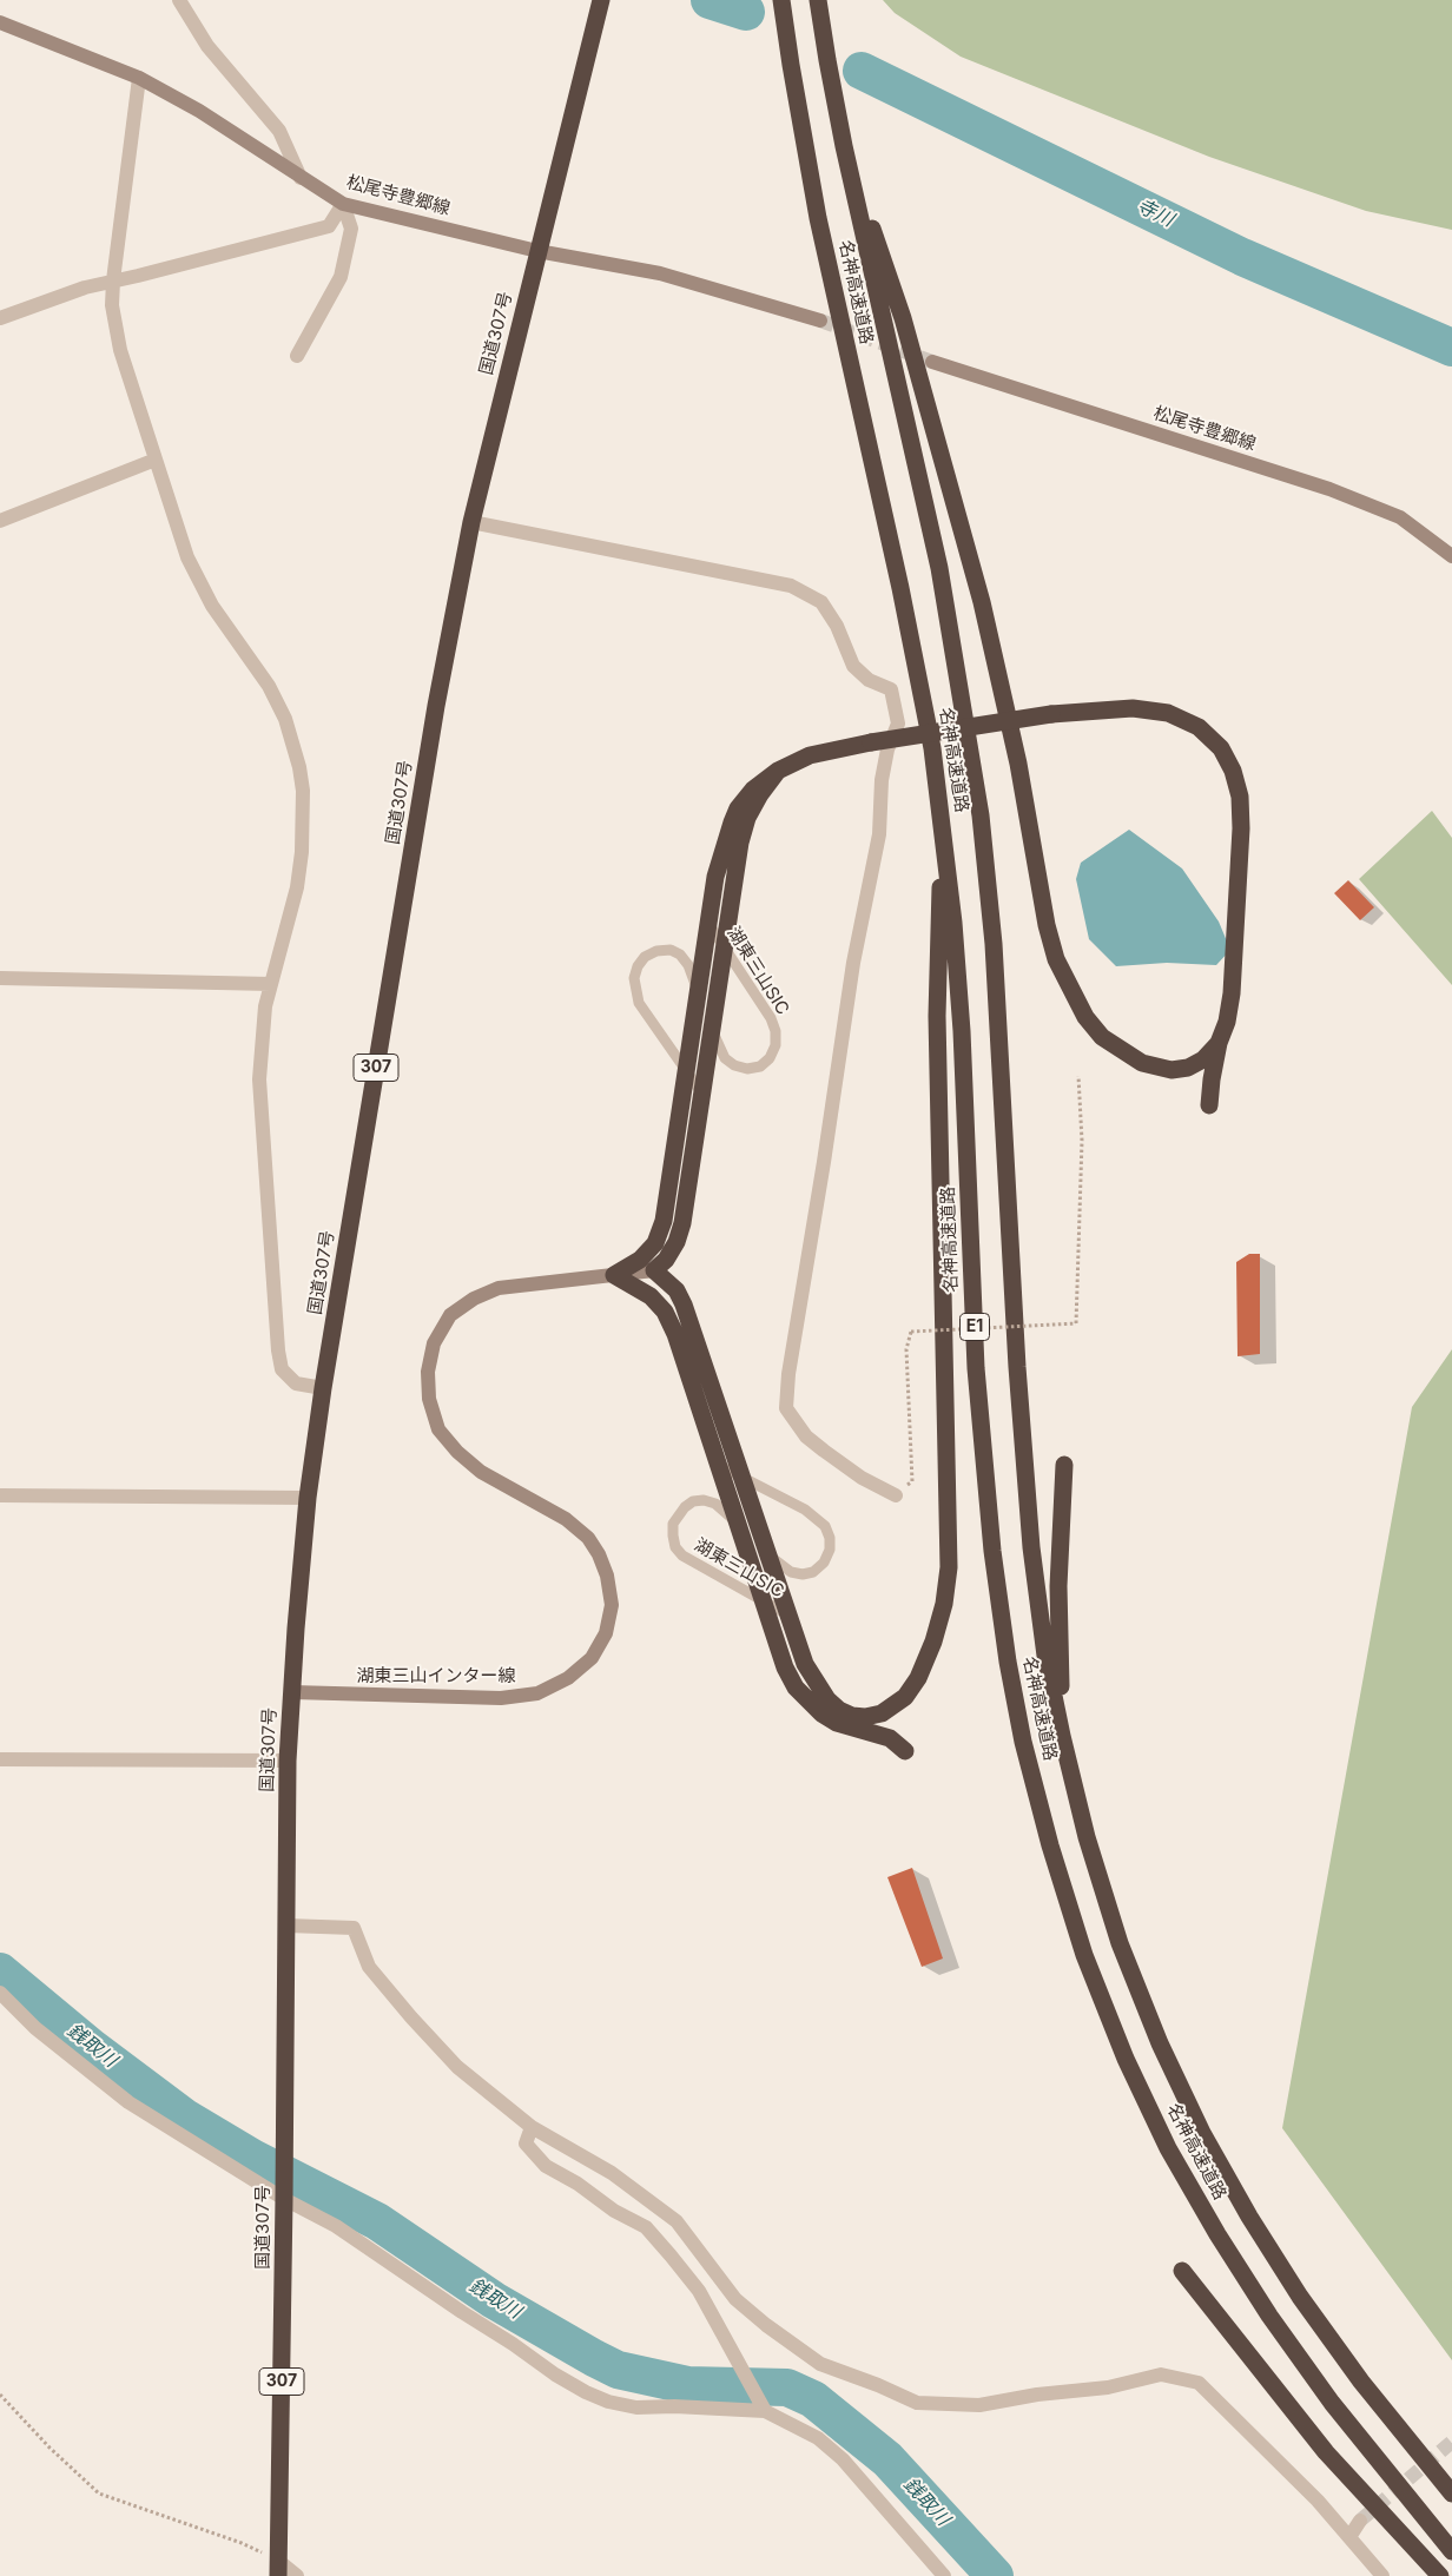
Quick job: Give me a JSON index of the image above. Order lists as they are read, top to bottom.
{
  "streets": {
    "highway": [
      "名神高速道路",
      "国道307号",
      "307",
      "E1"
    ],
    "main road": ["松尾寺豊郷線", "湖東三山インター線"],
    "lane": ["湖東三山SIC"]
  },
  "crossings": [
    ["松尾寺豊郷線", "国道307号"],
    ["国道307号", "湖東三山インター線"]
  ],
  "water": ["寺川", "銭取川"]
}
